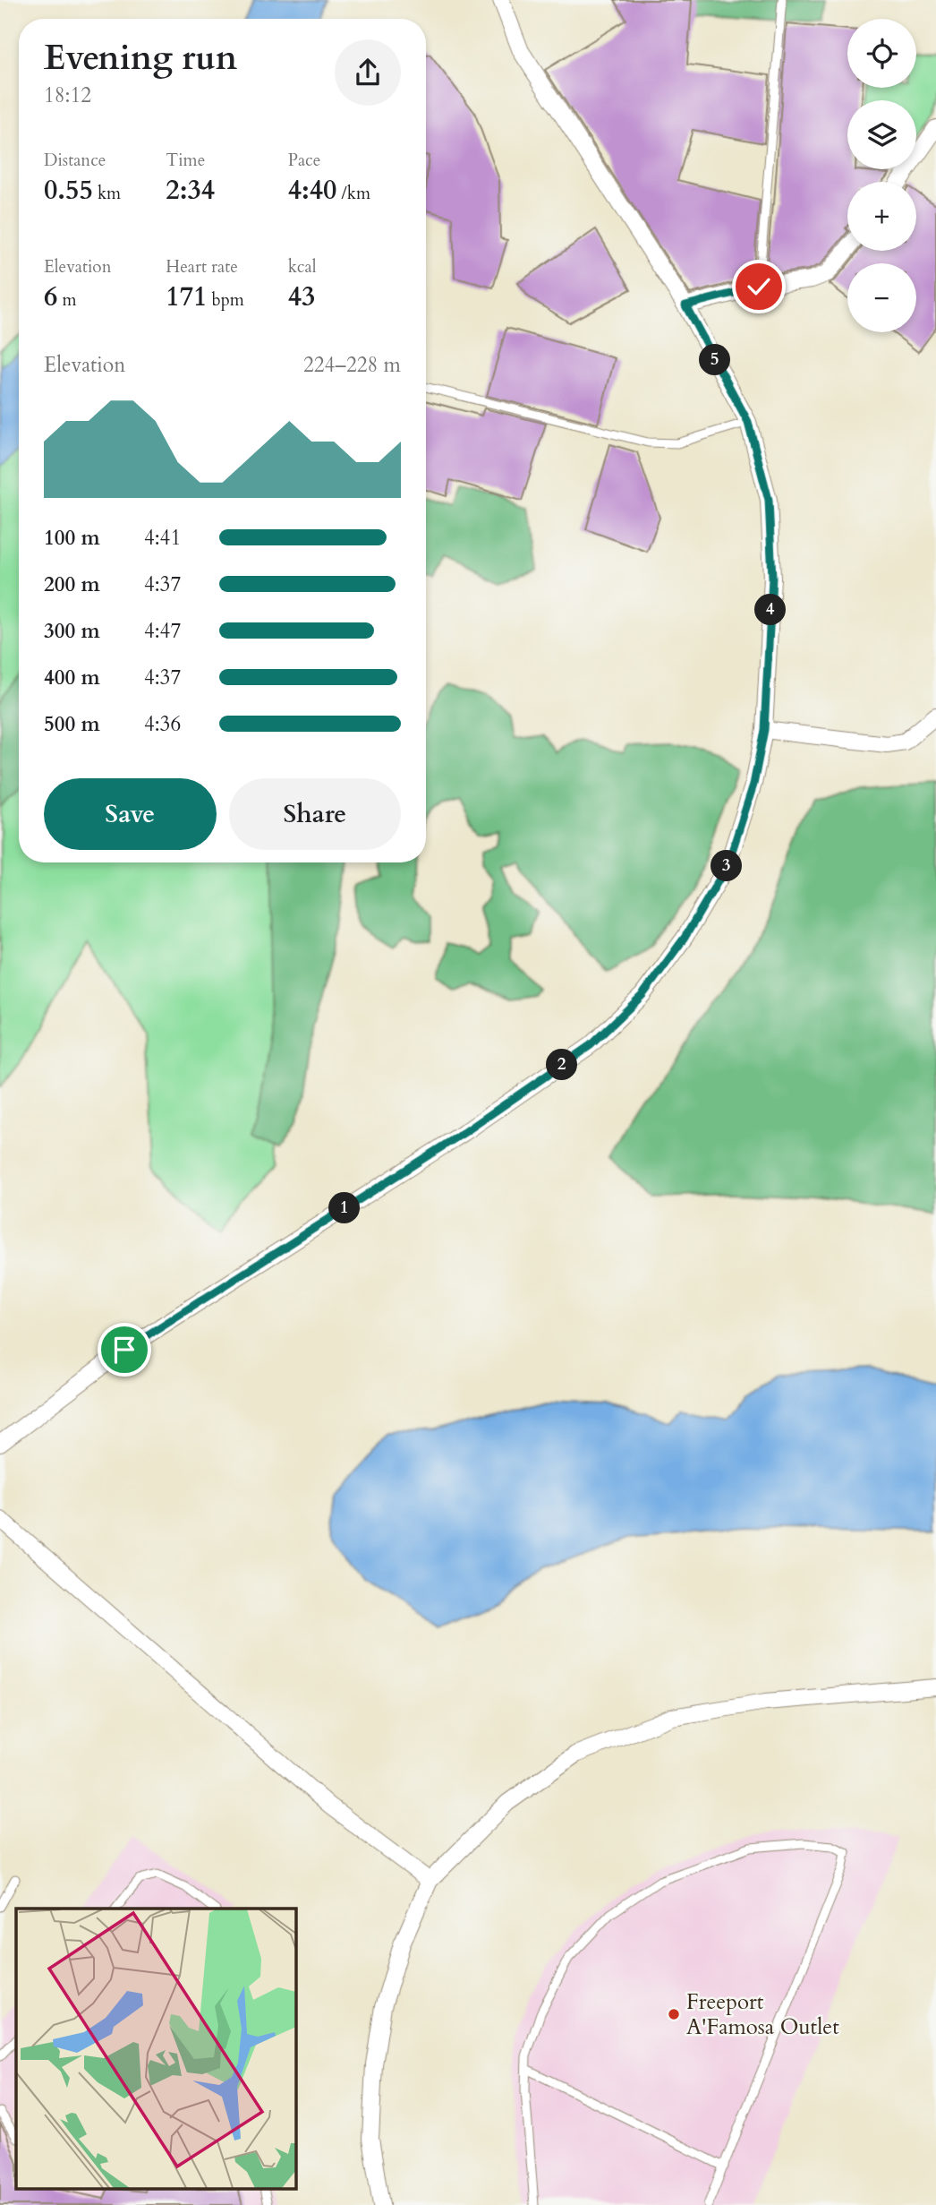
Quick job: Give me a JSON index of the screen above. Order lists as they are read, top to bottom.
{
  "places": ["Freeport A'Famosa Outlet"],
  "page": {
    "map_buttons": ["+", "−"],
    "heading": ["Evening run", "18:12"],
    "stats": [
      ["Distance", "0.55 km"],
      ["Time", "2:34"],
      ["Pace", "4:40 /km"],
      ["Elevation", "6 m"],
      ["Heart rate", "171 bpm"],
      ["kcal", "43"]
    ],
    "chart": ["Elevation", "224–228 m"],
    "pins": [
      "5",
      "4",
      "3",
      "2",
      "1"
    ],
    "list": [
      {
        "name": "100 m",
        "note": "4:41"
      },
      {
        "name": "200 m",
        "note": "4:37"
      },
      {
        "name": "300 m",
        "note": "4:47"
      },
      {
        "name": "400 m",
        "note": "4:37"
      },
      {
        "name": "500 m",
        "note": "4:36"
      }
    ],
    "buttons": ["Save", "Share"]
  }
}
